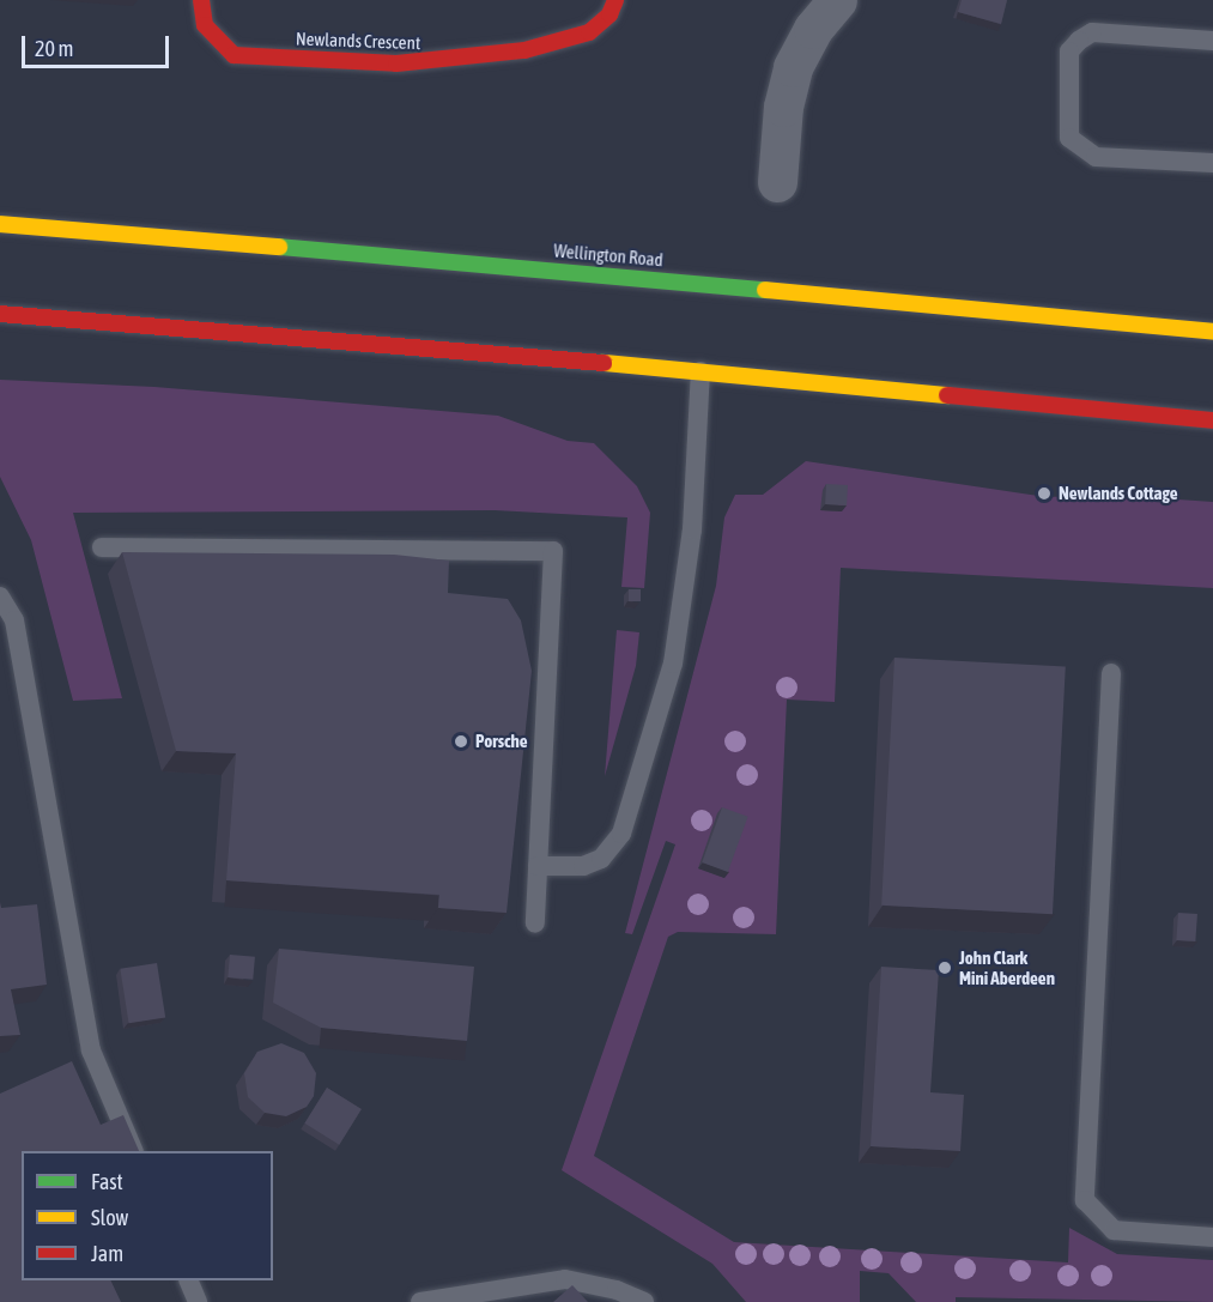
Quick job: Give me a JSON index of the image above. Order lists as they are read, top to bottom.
{
  "streets": {
    "main road": ["Newlands Crescent", "Wellington Road"]
  },
  "places": ["Newlands Cottage", "Porsche", "John Clark Mini Aberdeen"],
  "legend": ["Fast", "Slow", "Jam"],
  "scale_bar": "20 m"
}
